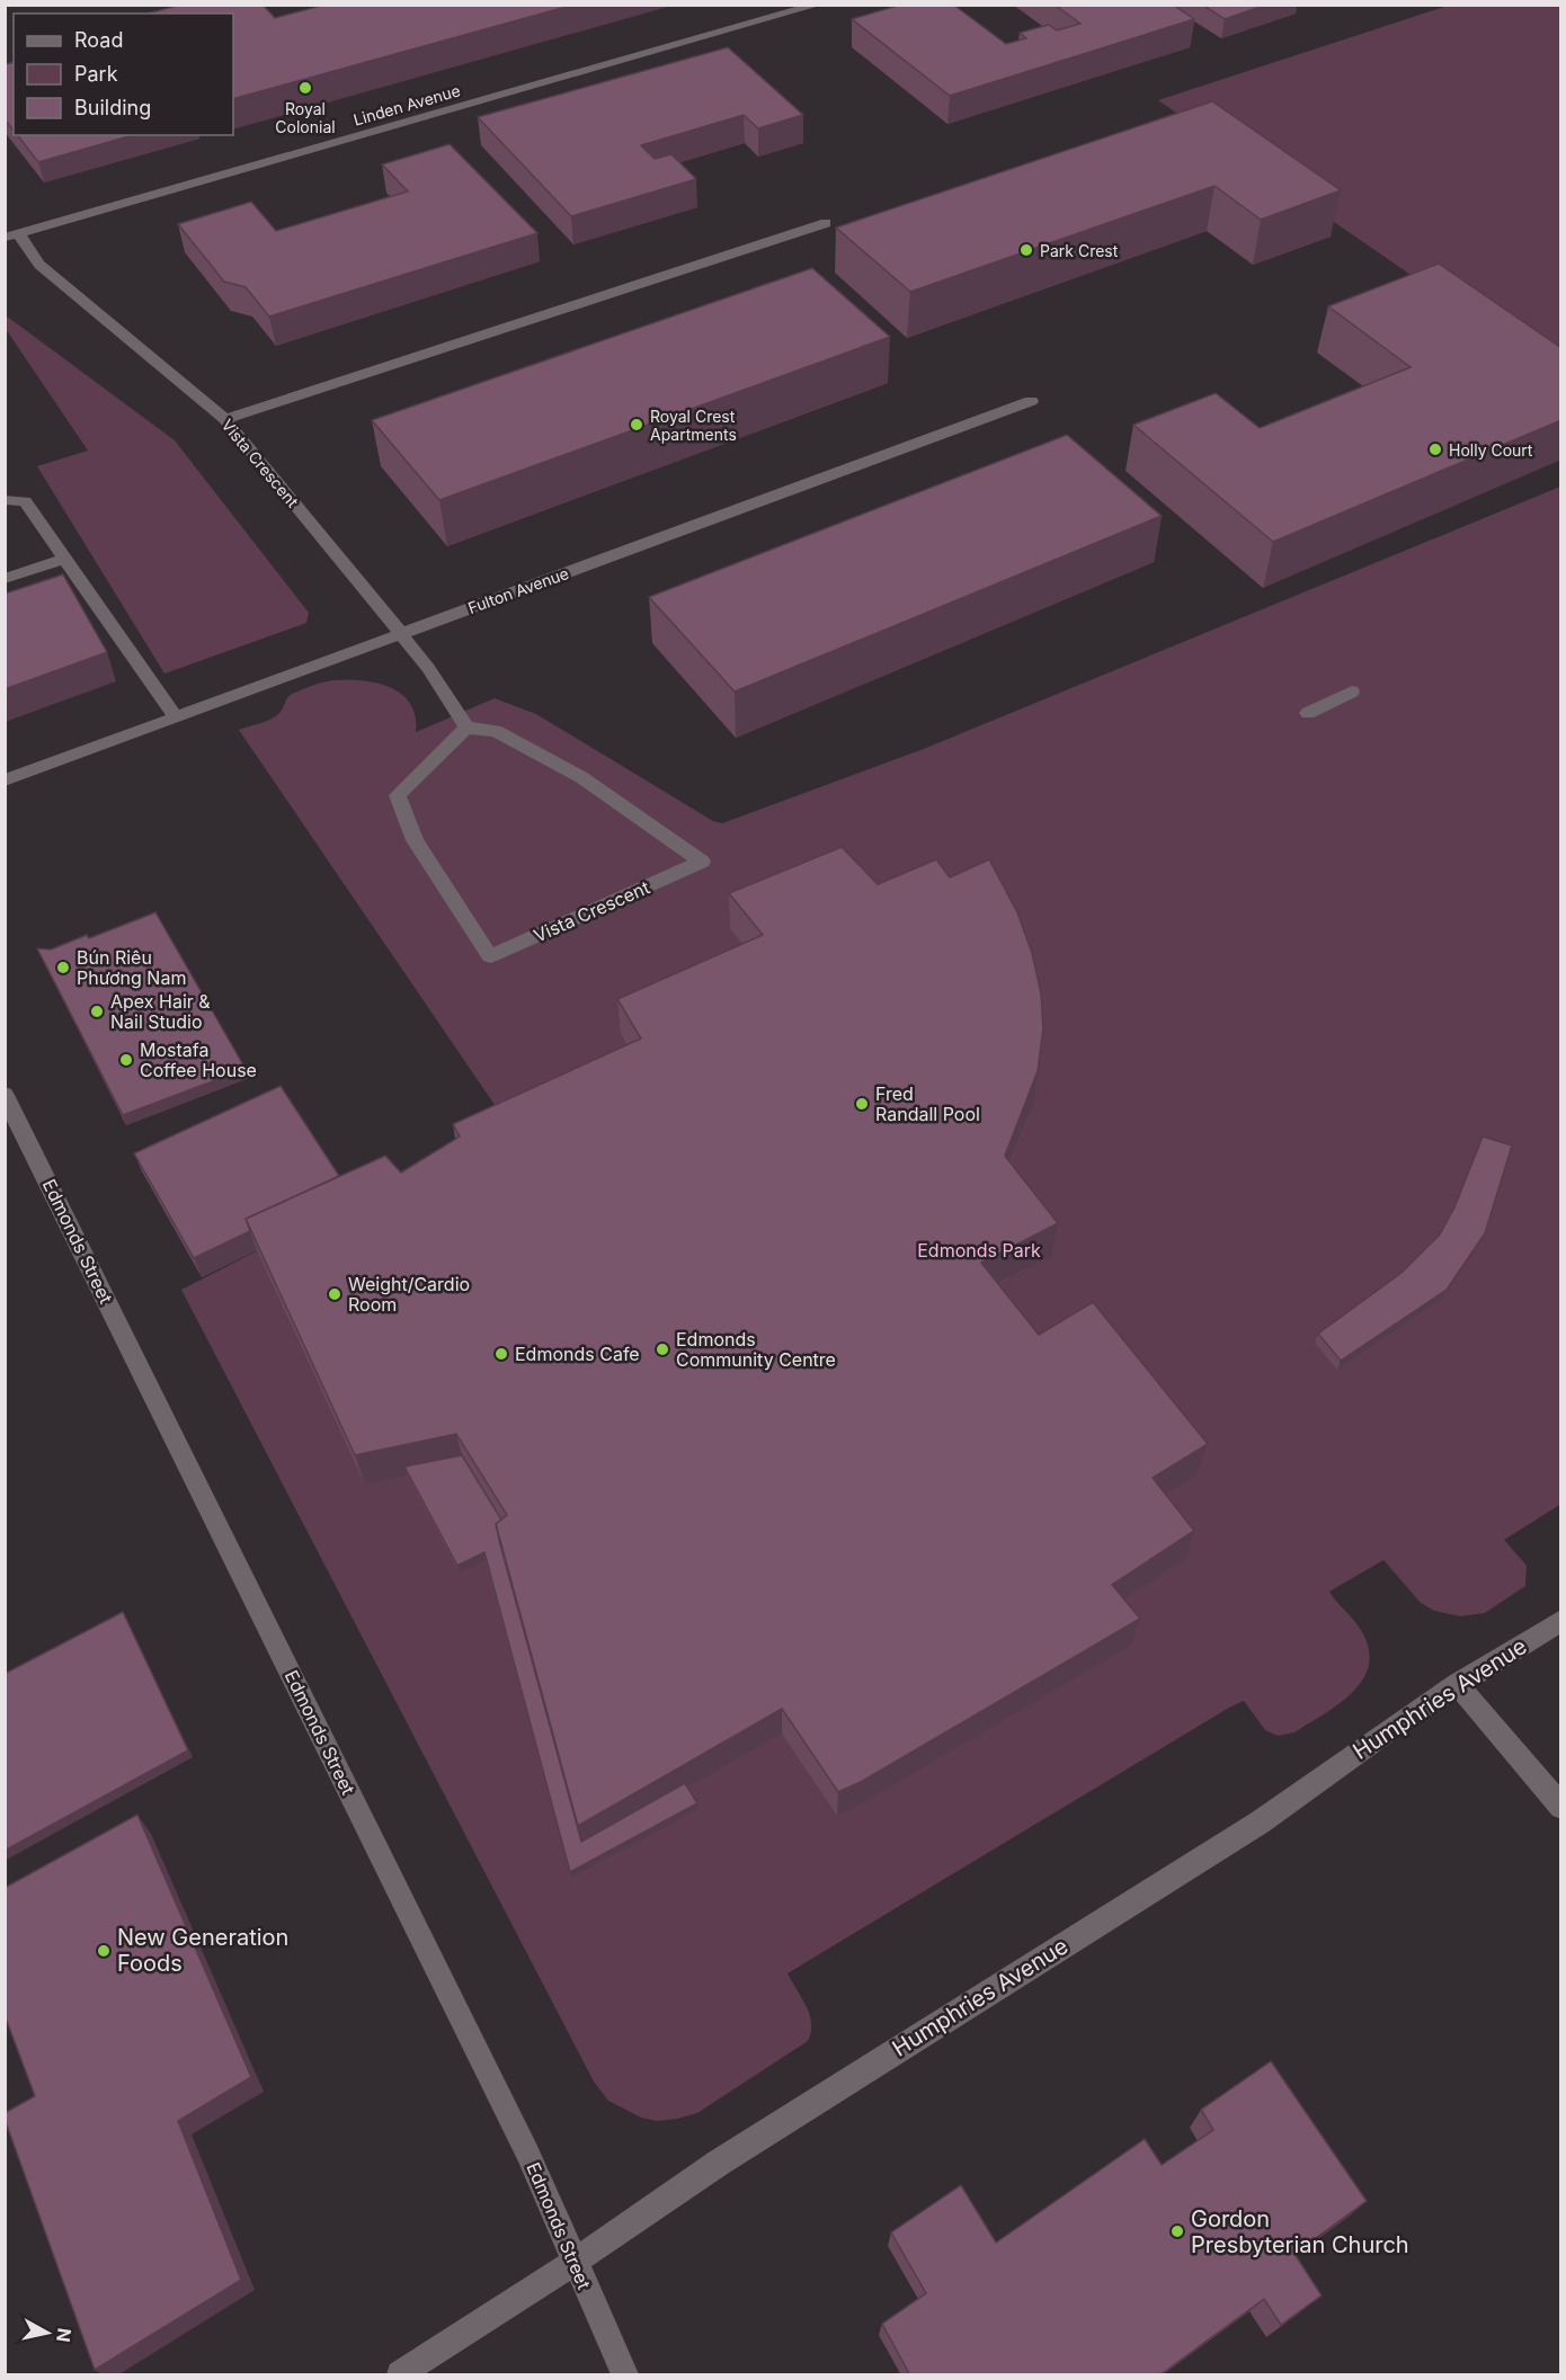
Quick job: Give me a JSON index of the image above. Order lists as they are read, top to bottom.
{
  "streets": {
    "street": [
      "Linden Avenue",
      "Vista Crescent",
      "Fulton Avenue",
      "Edmonds Street",
      "Humphries Avenue"
    ]
  },
  "crossings": [
    ["Linden Avenue", "Vista Crescent"],
    ["Vista Crescent", "Fulton Avenue"],
    ["Edmonds Street", "Humphries Avenue"]
  ],
  "parks": ["Edmonds Park"],
  "places": [
    "Royal Colonial",
    "Park Crest",
    "Royal Crest Apartments",
    "Holly Court",
    "Bún Riêu Phương Nam",
    "Apex Hair & Nail Studio",
    "Mostafa Coffee House",
    "Fred Randall Pool",
    "Weight/Cardio Room",
    "Edmonds Community Centre",
    "Edmonds Cafe",
    "New Generation Foods",
    "Gordon Presbyterian Church"
  ],
  "legend": ["Road", "Park", "Building"],
  "north": "right"
}
